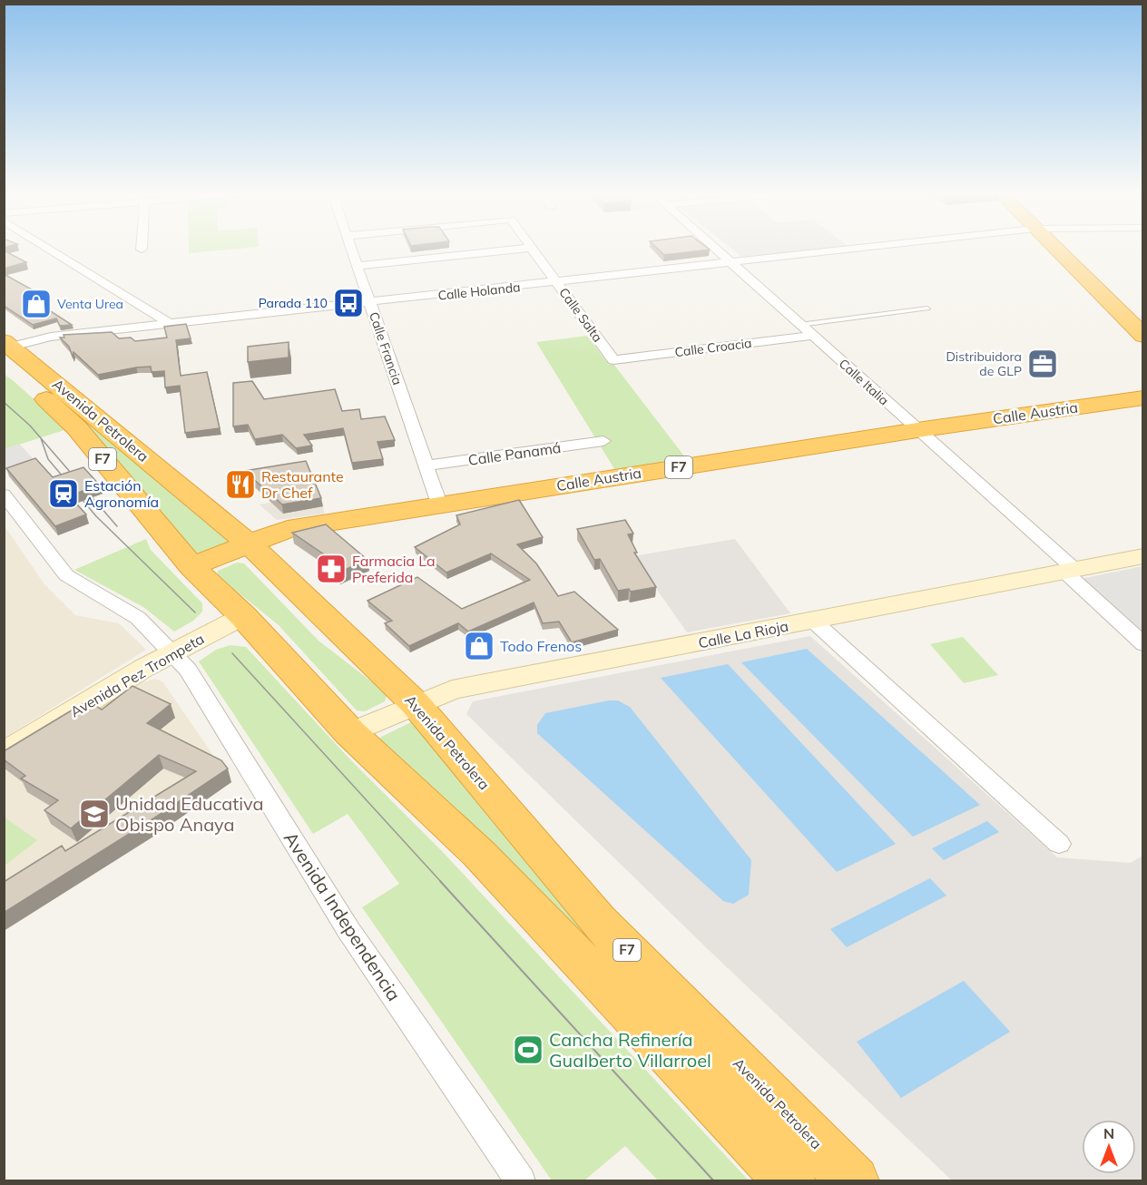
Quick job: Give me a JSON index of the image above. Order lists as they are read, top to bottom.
{
  "streets": {
    "highway": ["Calle Austria", "Avenida Petrolera", "F7"],
    "street": [
      "Calle Holanda",
      "Calle Salta",
      "Calle Croacia",
      "Calle Francia",
      "Calle Italia",
      "Calle Panamá",
      "Calle La Rioja",
      "Avenida Pez Trompeta",
      "Avenida Independencia"
    ]
  },
  "crossings": [
    ["Calle Holanda", "Calle Salta"],
    ["Calle Holanda", "Calle Francia"],
    ["Calle Holanda", "Calle Italia"],
    ["Calle Holanda", "Avenida Petrolera"],
    ["Calle Salta", "Calle Croacia"],
    ["Calle Croacia", "Calle Italia"],
    ["Calle Francia", "Calle Austria"],
    ["Calle Francia", "Calle Panamá"],
    ["Calle Italia", "Calle Austria"],
    ["Calle Italia", "Calle La Rioja"],
    ["Calle Austria", "Avenida Petrolera"],
    ["Avenida Petrolera", "Calle La Rioja"],
    ["Avenida Petrolera", "Avenida Pez Trompeta"],
    ["Avenida Pez Trompeta", "Avenida Independencia"]
  ],
  "places": {
    "bus stop": ["Parada 110"],
    "shop": ["Venta Urea", "Todo Frenos"],
    "office": ["Distribuidora de GLP"],
    "restaurant": ["Restaurante Dr Chef"],
    "station": ["Estación Agronomía"],
    "pharmacy": ["Farmacia La Preferida"],
    "school or university": ["Unidad Educativa Obispo Anaya"],
    "sports": ["Cancha Refinería Gualberto Villarroel"]
  },
  "north": "top"
}
